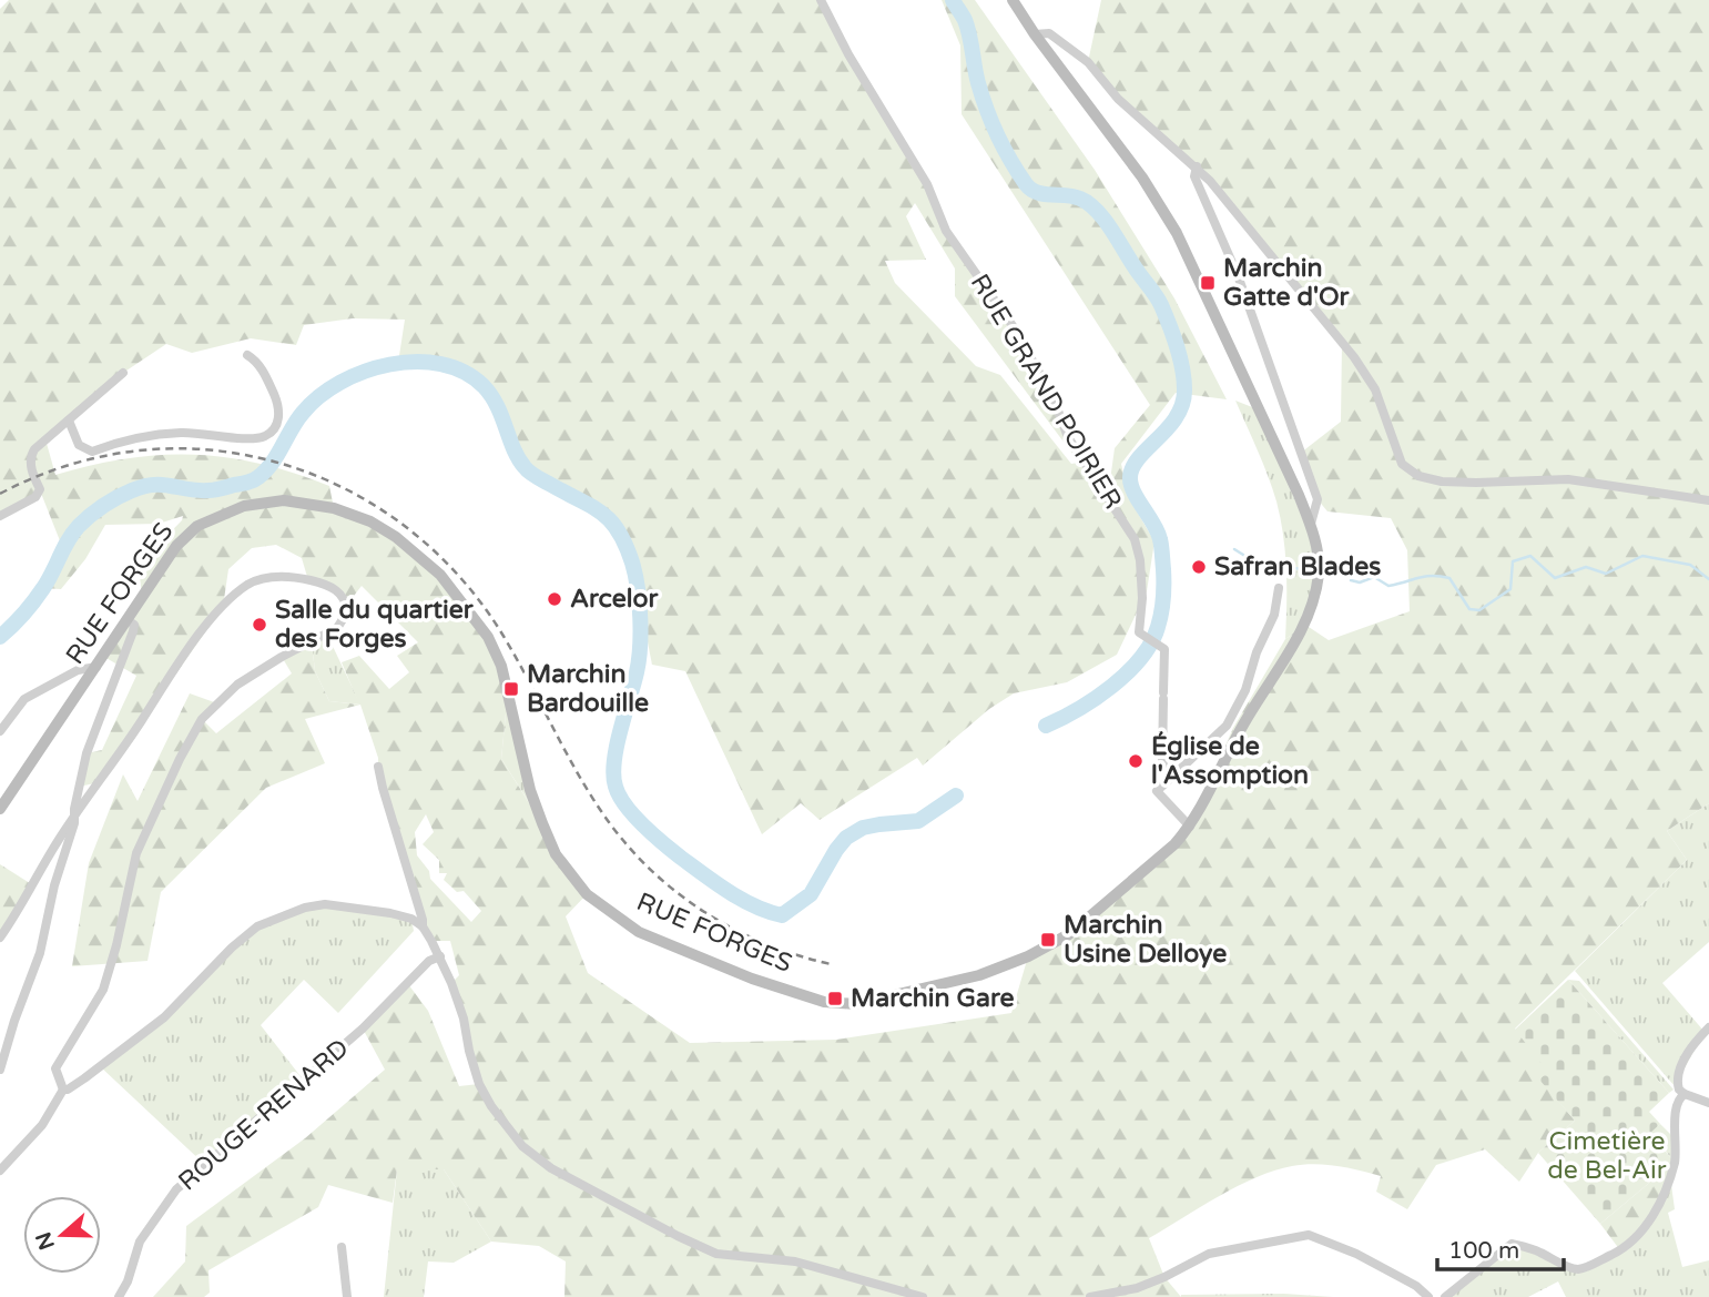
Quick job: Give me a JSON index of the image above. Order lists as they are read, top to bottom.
{
  "streets": {
    "main road": ["RUE FORGES"],
    "street": ["RUE GRAND POIRIER", "ROUGE-RENARD"]
  },
  "parks": ["Cimetière de Bel-Air"],
  "places": {
    "transit": [
      "Marchin Gatte d'Or",
      "Marchin Bardouille",
      "Marchin Usine Delloye",
      "Marchin Gare"
    ],
    "other": [
      "Safran Blades",
      "Arcelor",
      "Salle du quartier des Forges",
      "Église de l'Assomption"
    ]
  },
  "scale_bar": "100 m",
  "north": "left"
}
